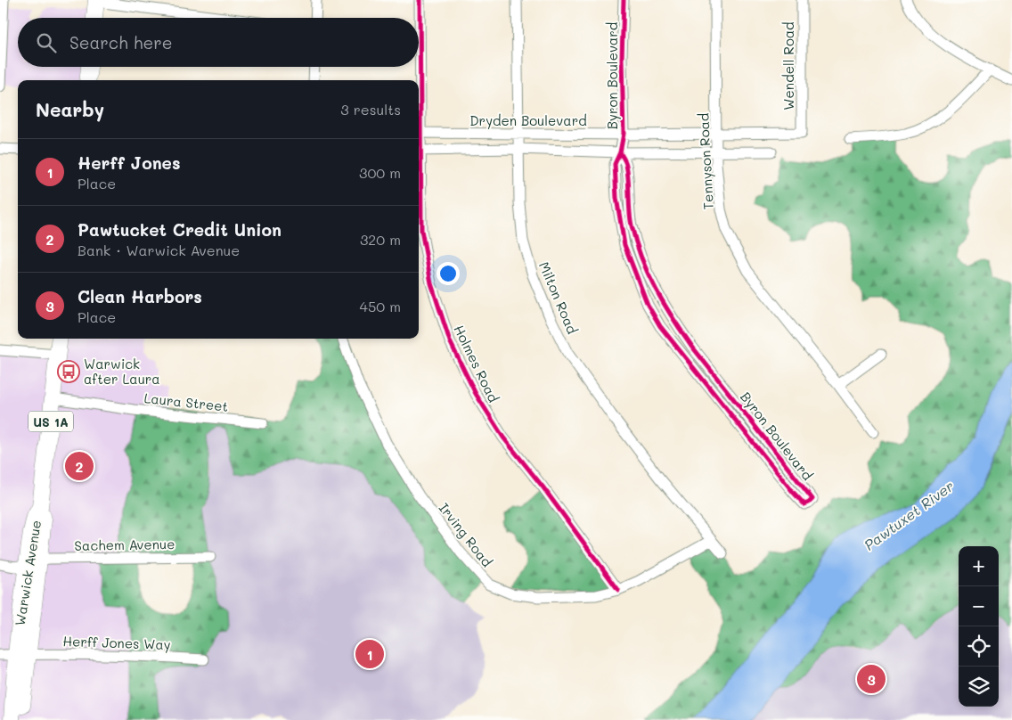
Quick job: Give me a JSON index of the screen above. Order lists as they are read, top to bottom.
{
  "streets": {
    "main road": ["US 1A", "Warwick Avenue"],
    "street": [
      "Wendell Road",
      "Byron Boulevard",
      "Dryden Boulevard",
      "Tennyson Road",
      "Milton Road",
      "Holmes Road",
      "Laura Street",
      "Irving Road",
      "Sachem Avenue",
      "Herff Jones Way"
    ]
  },
  "crossings": [
    ["Wendell Road", "Dryden Boulevard"],
    ["Byron Boulevard", "Dryden Boulevard"],
    ["Dryden Boulevard", "Tennyson Road"],
    ["Dryden Boulevard", "Milton Road"],
    ["Milton Road", "Irving Road"],
    ["Holmes Road", "Irving Road"],
    ["Laura Street", "Warwick Avenue"],
    ["Sachem Avenue", "Warwick Avenue"],
    ["Warwick Avenue", "Herff Jones Way"]
  ],
  "water": ["Pawtuxet River"],
  "places": {
    "bus stop": ["Warwick after Laura"]
  },
  "page": {
    "search": "Search here",
    "heading": ["Nearby", "3 results"],
    "list": [
      {
        "mark": "1",
        "name": "Herff Jones",
        "note": "Place",
        "value": "300 m"
      },
      {
        "mark": "2",
        "name": "Pawtucket Credit Union",
        "note": "Bank · Warwick Avenue",
        "value": "320 m"
      },
      {
        "mark": "3",
        "name": "Clean Harbors",
        "note": "Place",
        "value": "450 m"
      }
    ],
    "pins": ["2", "1", "3"],
    "map_buttons": ["+", "−"]
  }
}
